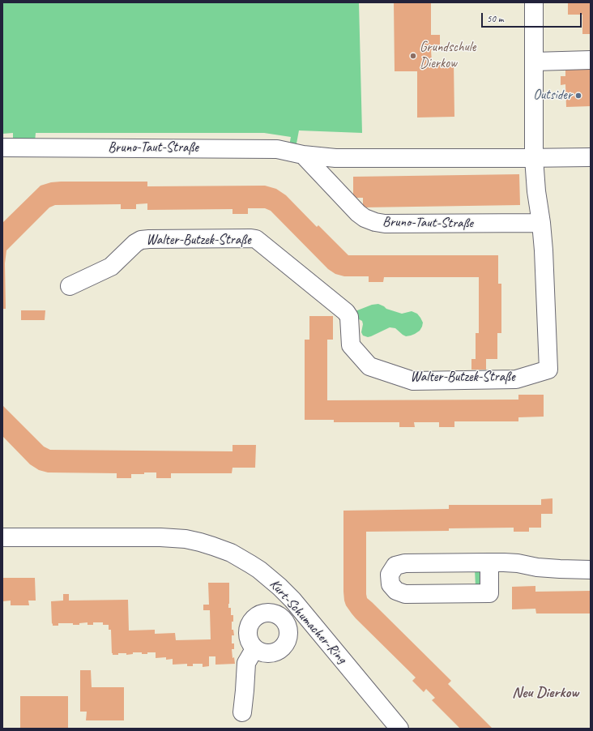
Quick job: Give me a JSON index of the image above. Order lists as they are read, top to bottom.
{
  "streets": {
    "street": ["Bruno-Taut-Straße", "Walter-Butzek-Straße", "Kurt-Schumacher-Ring"]
  },
  "crossings": [
    ["Bruno-Taut-Straße", "Walter-Butzek-Straße"]
  ],
  "districts": ["Neu Dierkow"],
  "places": ["Grundschule Dierkow", "Outsider"],
  "scale_bar": "50 m"
}
